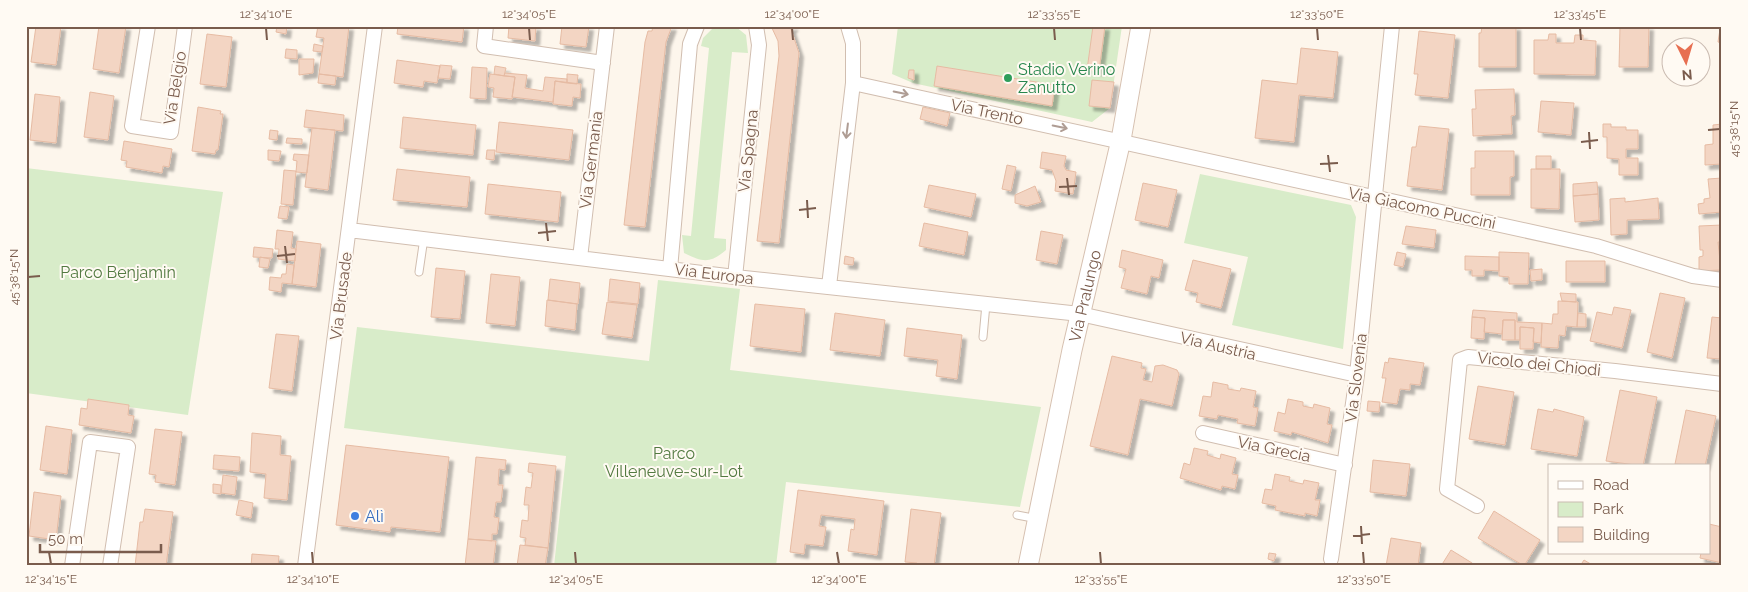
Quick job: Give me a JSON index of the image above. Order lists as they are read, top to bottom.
{
  "streets": {
    "street": [
      "Via Belgio",
      "Via Trento",
      "Via Spagna",
      "Via Germania",
      "Via Giacomo Puccini",
      "Via Europa",
      "Via Brusade",
      "Via Pralungo",
      "Via Austria",
      "Vicolo dei Chiodi",
      "Via Slovenia",
      "Via Grecia"
    ]
  },
  "crossings": [
    ["Via Trento", "Via Giacomo Puccini"],
    ["Via Trento", "Via Pralungo"],
    ["Via Spagna", "Via Europa"],
    ["Via Germania", "Via Europa"],
    ["Via Giacomo Puccini", "Via Pralungo"],
    ["Via Giacomo Puccini", "Via Slovenia"],
    ["Via Europa", "Via Brusade"],
    ["Via Europa", "Via Pralungo"],
    ["Via Europa", "Via Austria"],
    ["Via Pralungo", "Via Austria"],
    ["Via Austria", "Via Slovenia"],
    ["Via Slovenia", "Via Grecia"]
  ],
  "one_way": ["Via Trento"],
  "parks": ["Parco Benjamin", "Parco Villeneuve-sur-Lot"],
  "places": ["Stadio Verino Zanutto", "Alì"],
  "legend": ["Road", "Park", "Building"],
  "scale_bar": "50 m",
  "north": "bottom",
  "coordinates": [
    "12°34'10\"E",
    "12°34'05\"E",
    "12°34'00\"E",
    "12°33'55\"E",
    "12°33'50\"E",
    "12°33'45\"E",
    "45°38'15\"N",
    "12°34'15\"E"
  ]
}
